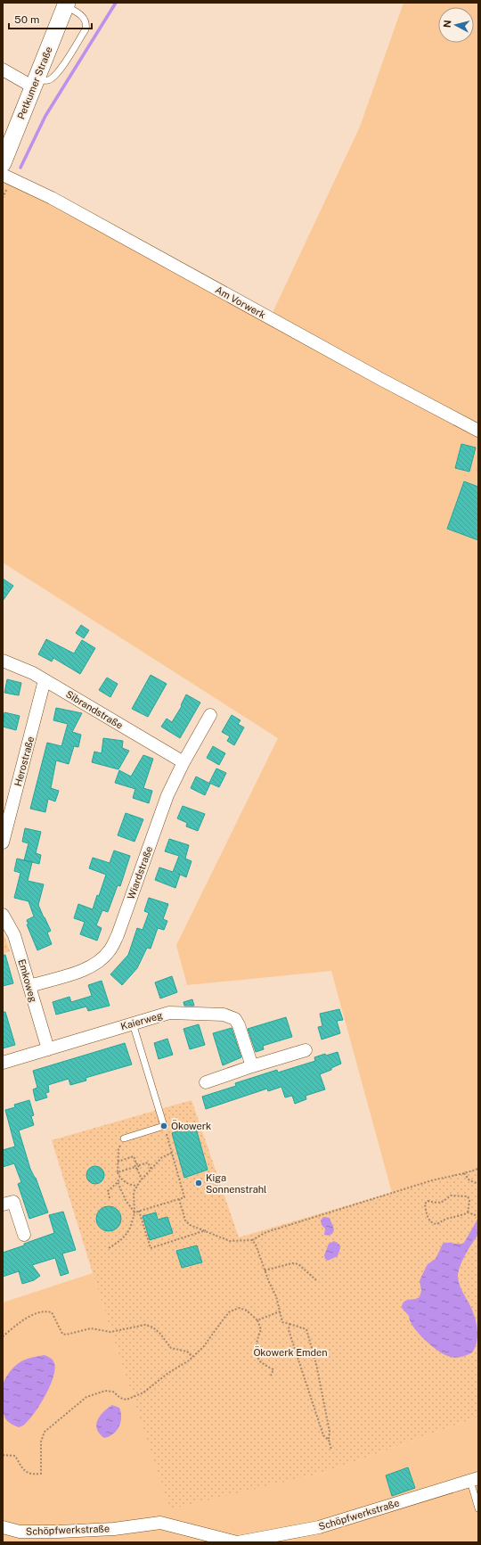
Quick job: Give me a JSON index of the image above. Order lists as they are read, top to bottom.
{
  "streets": {
    "main road": ["Petkumer Straße"],
    "street": [
      "Am Vorwerk",
      "Sibrandstraße",
      "Herostraße",
      "Wiardstraße",
      "Emkoweg",
      "Kaierweg",
      "Schöpfwerkstraße"
    ]
  },
  "crossings": [
    ["Sibrandstraße", "Herostraße"],
    ["Sibrandstraße", "Wiardstraße"],
    ["Wiardstraße", "Emkoweg"],
    ["Emkoweg", "Kaierweg"]
  ],
  "parks": ["Ökowerk Emden"],
  "places": ["Ökowerk", "Kiga Sonnenstrahl"],
  "scale_bar": "50 m",
  "north": "left"
}
